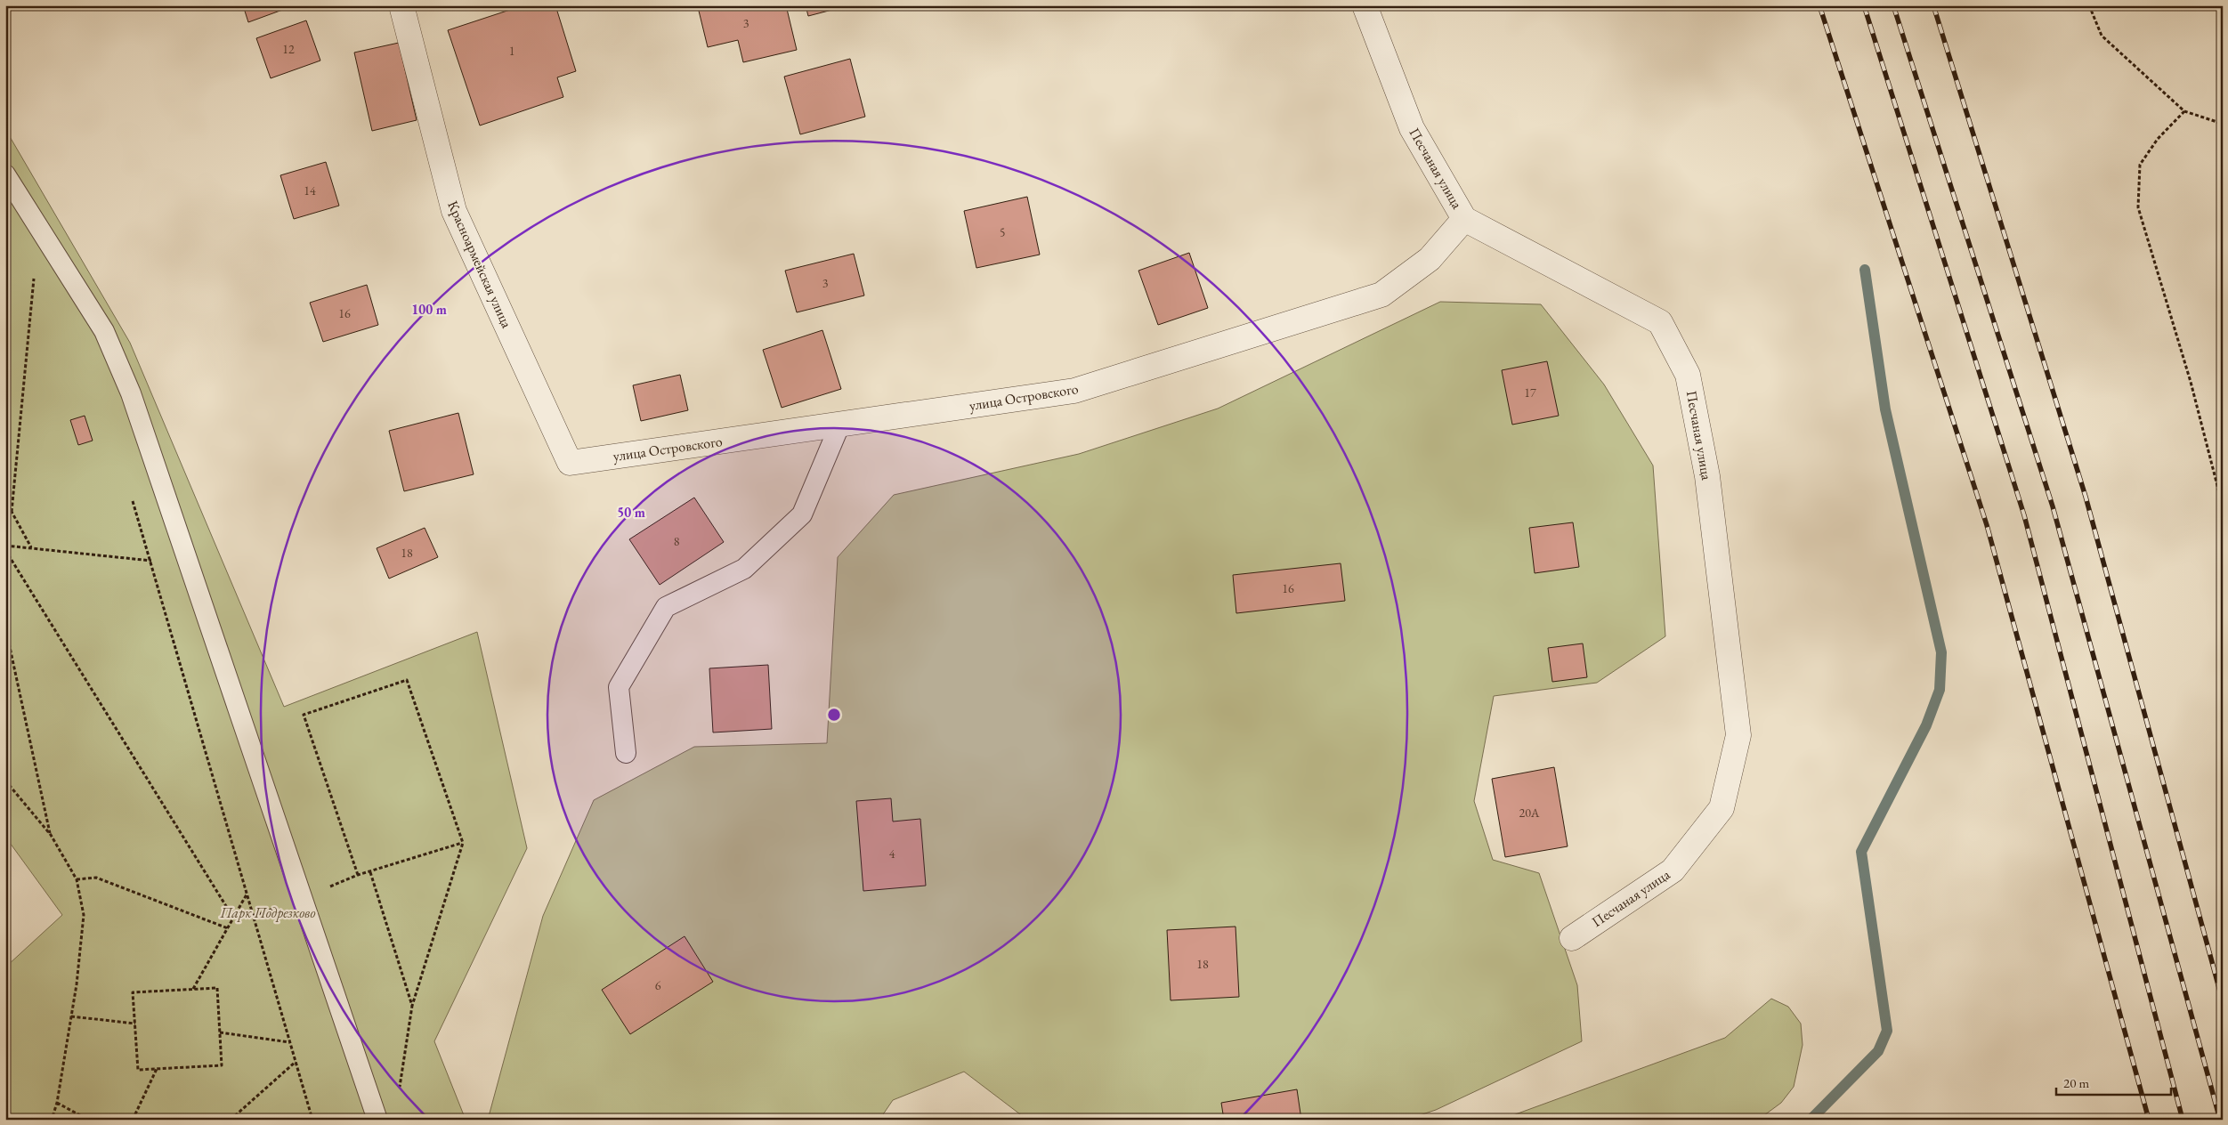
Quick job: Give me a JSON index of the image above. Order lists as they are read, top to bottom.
{
  "streets": {
    "street": ["Песчаная улица", "Красноармейская улица", "улица Островского"]
  },
  "crossings": [
    ["Песчаная улица", "улица Островского"],
    ["Красноармейская улица", "улица Островского"]
  ],
  "parks": ["Парк Подрезково"],
  "house_numbers": [
    "3",
    "12",
    "1",
    "14",
    "5",
    "3",
    "16",
    "17",
    "8",
    "18",
    "16",
    "20А",
    "4",
    "18",
    "6"
  ],
  "scale_bar": "20 m",
  "rings": ["100 m", "50 m"]
}
